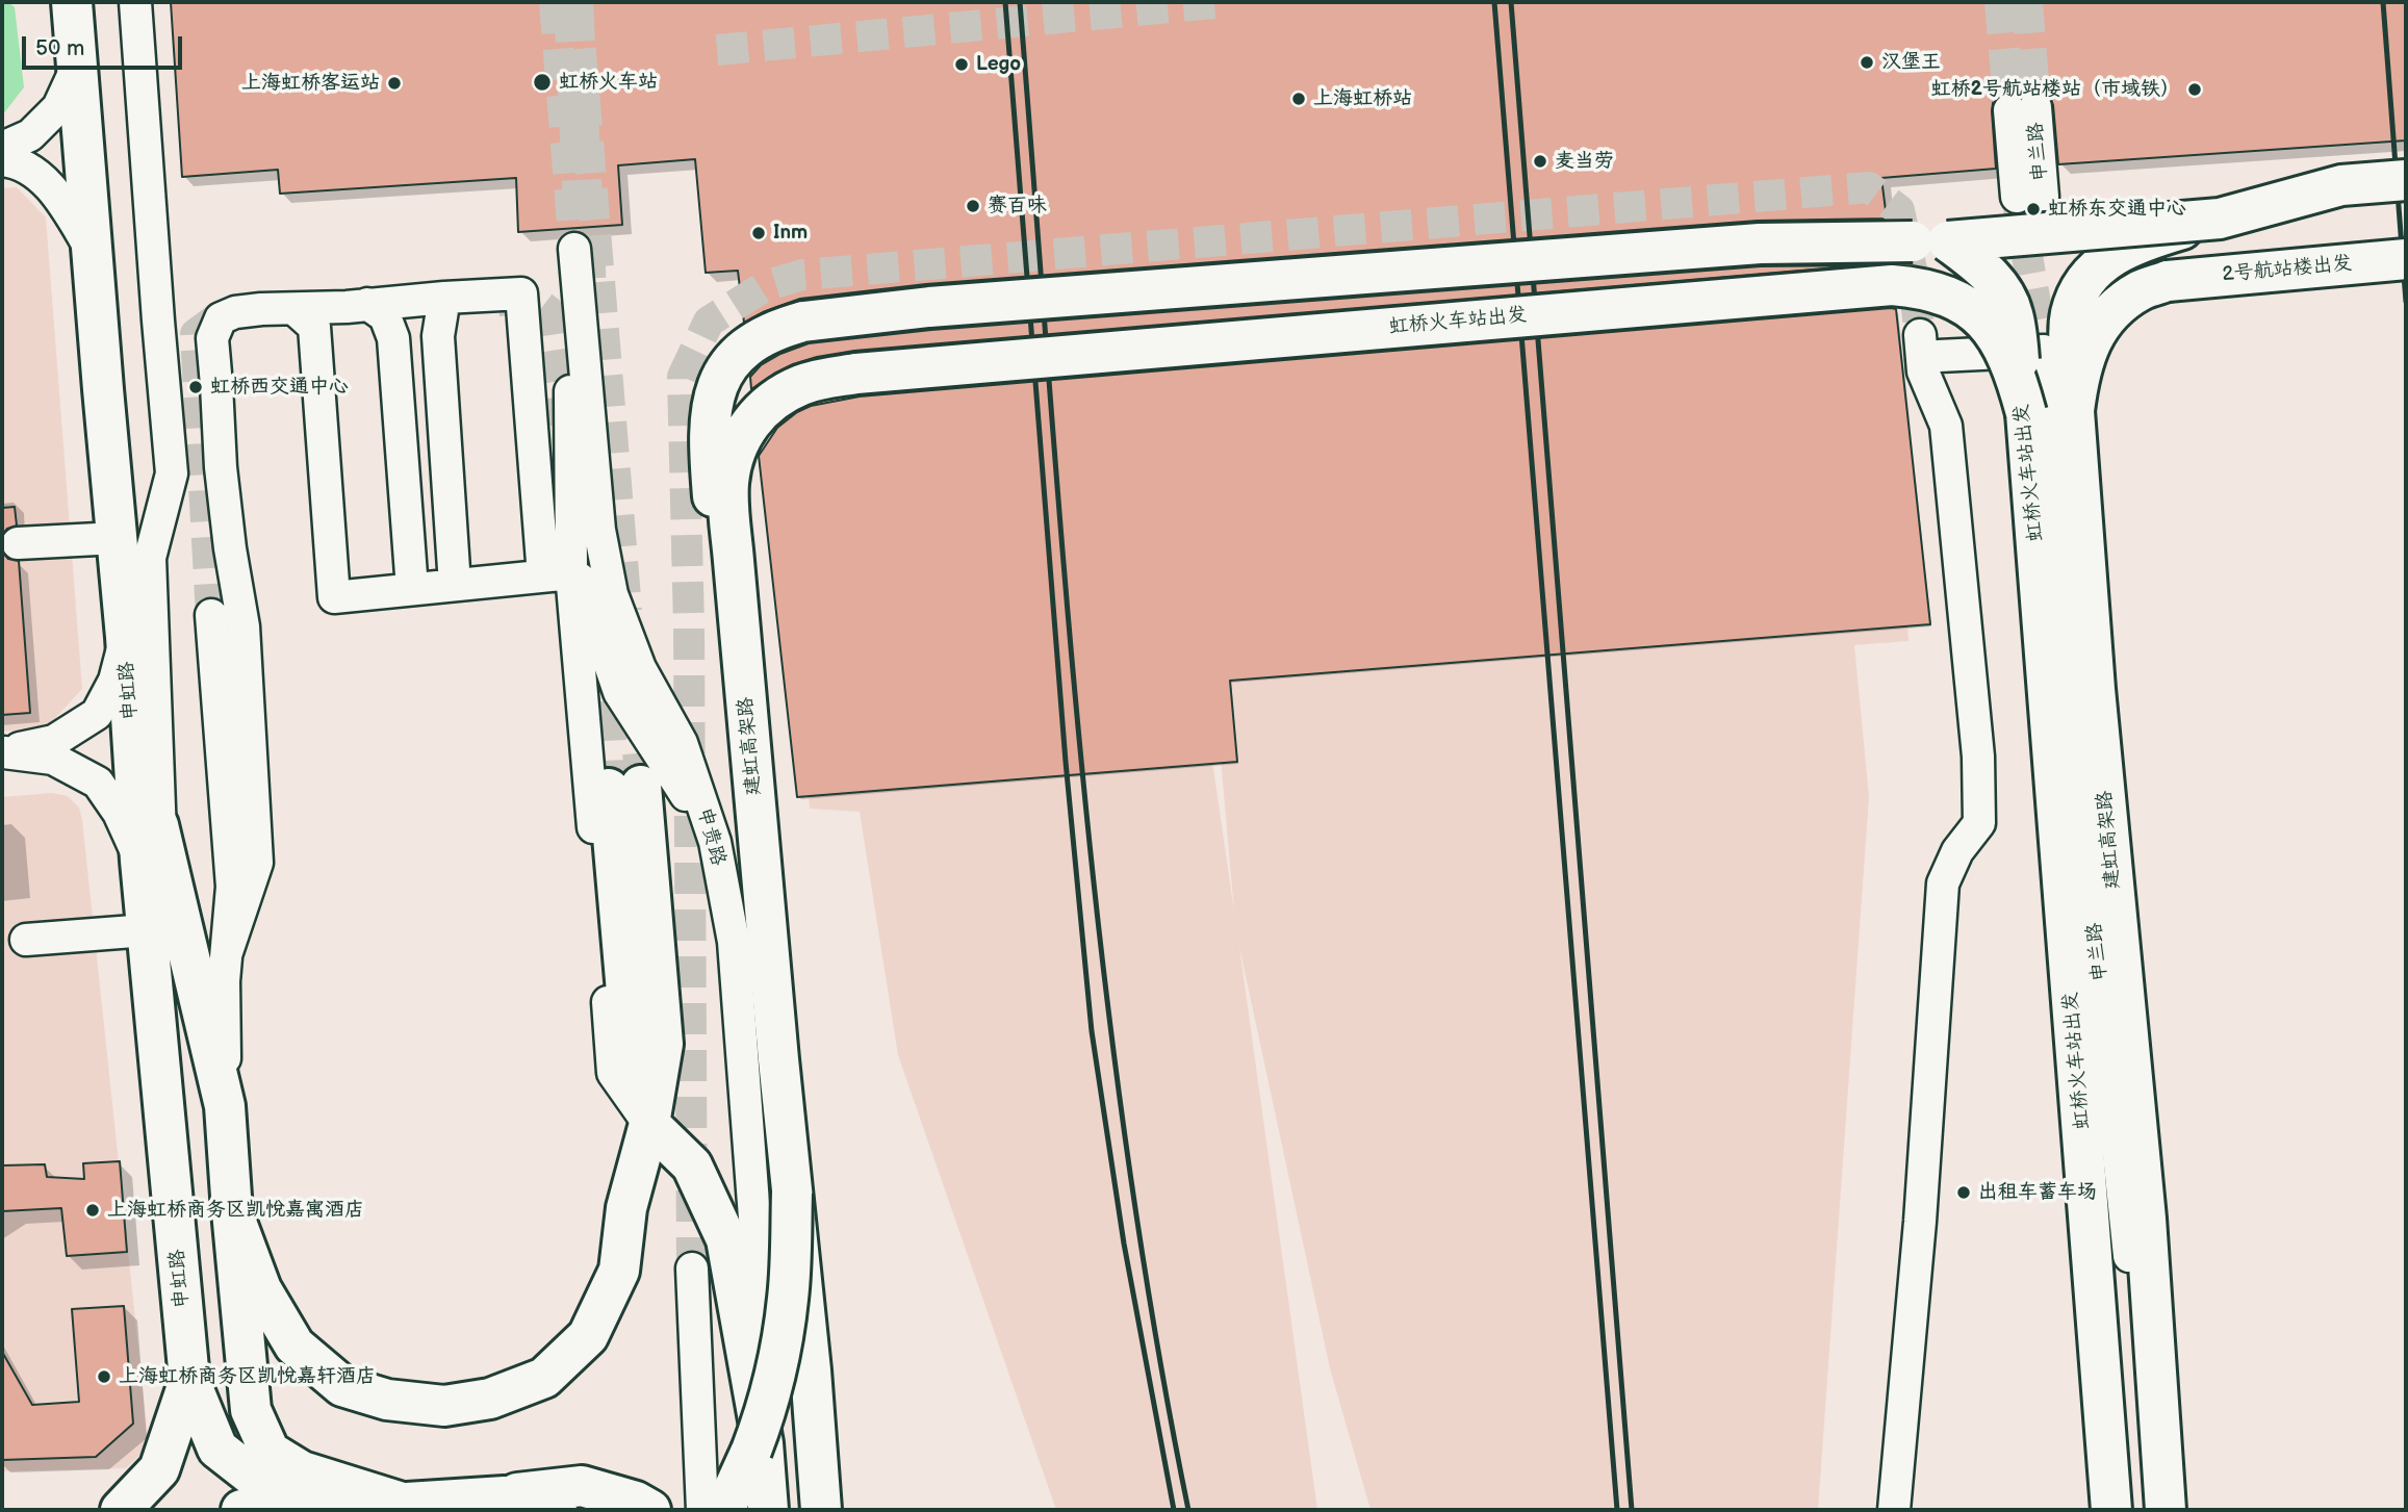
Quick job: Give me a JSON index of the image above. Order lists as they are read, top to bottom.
{
  "streets": {
    "main road": [
      "2号航站楼出发",
      "虹桥火车站出发",
      "申虹路",
      "建虹高架路",
      "申贵路"
    ],
    "street": ["申兰路"]
  },
  "crossings": [
    ["2号航站楼出发", "建虹高架路"],
    ["虹桥火车站出发", "建虹高架路"]
  ],
  "places": [
    "汉堡王",
    "Lego",
    "虹桥火车站",
    "上海虹桥客运站",
    "虹桥2号航站楼站（市域铁）",
    "上海虹桥站",
    "麦当劳",
    "赛百味",
    "虹桥东交通中心",
    "Inm",
    "虹桥西交通中心",
    "出租车蓄车场",
    "上海虹桥商务区凯悦嘉寓酒店",
    "上海虹桥商务区凯悦嘉轩酒店"
  ],
  "scale_bar": "50 m"
}
